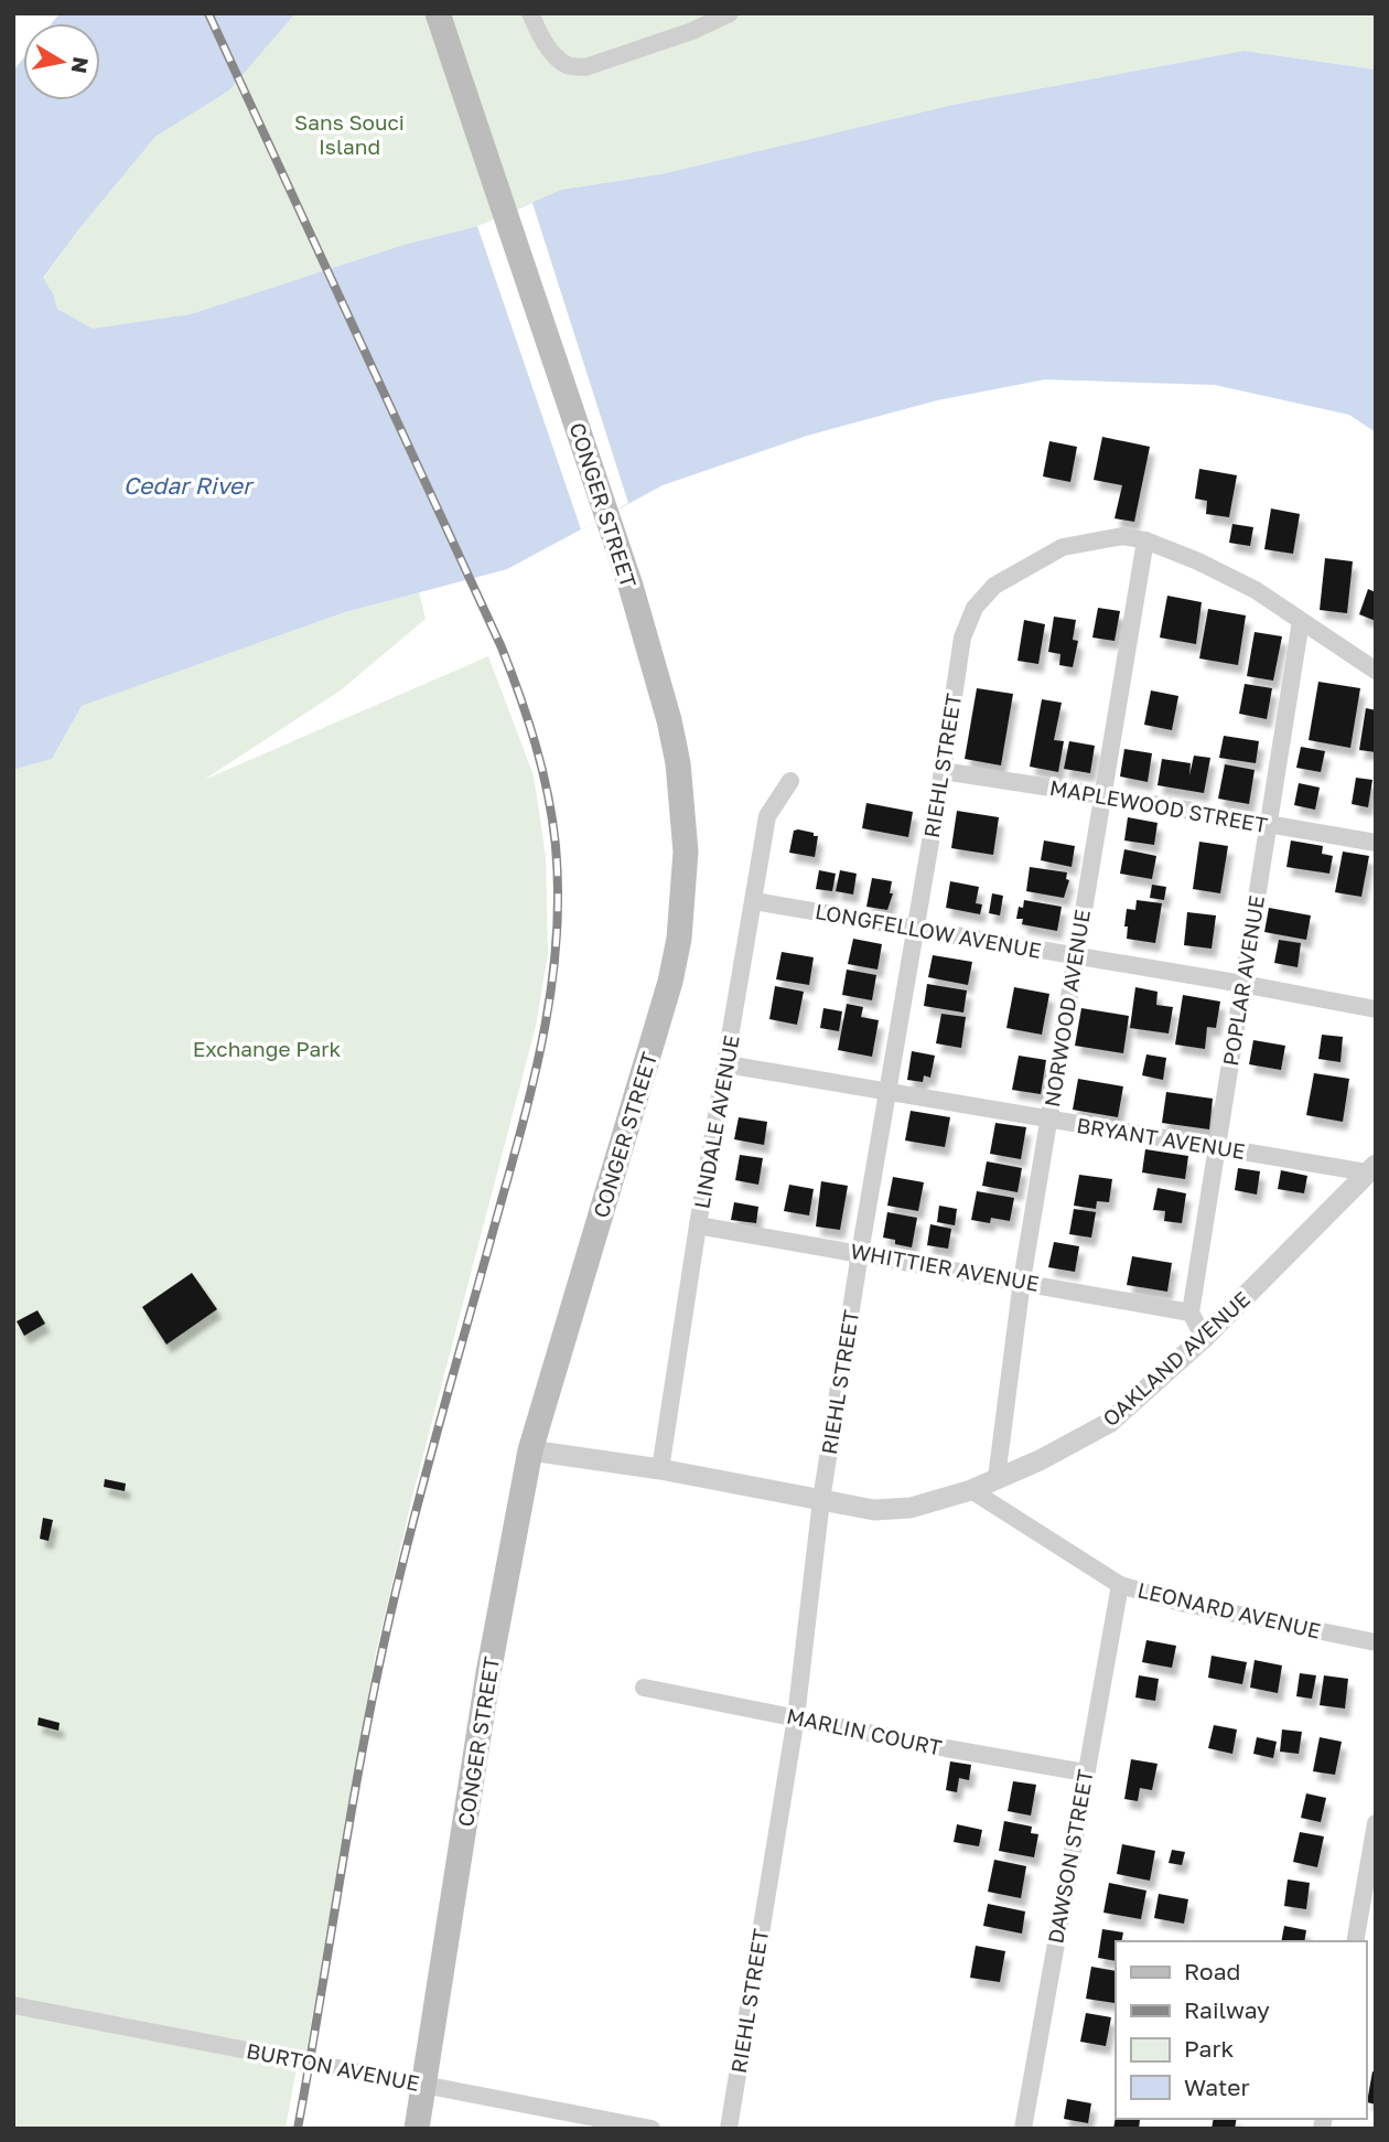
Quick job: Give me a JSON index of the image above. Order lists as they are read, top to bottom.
{
  "streets": {
    "main road": ["CONGER STREET"],
    "street": [
      "RIEHL STREET",
      "MAPLEWOOD STREET",
      "LONGFELLOW AVENUE",
      "POPLAR AVENUE",
      "NORWOOD AVENUE",
      "LINDALE AVENUE",
      "BRYANT AVENUE",
      "WHITTIER AVENUE",
      "OAKLAND AVENUE",
      "LEONARD AVENUE",
      "MARLIN COURT",
      "DAWSON STREET",
      "BURTON AVENUE"
    ]
  },
  "crossings": [
    ["CONGER STREET", "OAKLAND AVENUE"],
    ["CONGER STREET", "BURTON AVENUE"],
    ["RIEHL STREET", "MAPLEWOOD STREET"],
    ["RIEHL STREET", "LONGFELLOW AVENUE"],
    ["RIEHL STREET", "POPLAR AVENUE"],
    ["RIEHL STREET", "NORWOOD AVENUE"],
    ["RIEHL STREET", "BRYANT AVENUE"],
    ["RIEHL STREET", "WHITTIER AVENUE"],
    ["RIEHL STREET", "OAKLAND AVENUE"],
    ["RIEHL STREET", "MARLIN COURT"],
    ["MAPLEWOOD STREET", "POPLAR AVENUE"],
    ["MAPLEWOOD STREET", "NORWOOD AVENUE"],
    ["LONGFELLOW AVENUE", "POPLAR AVENUE"],
    ["LONGFELLOW AVENUE", "NORWOOD AVENUE"],
    ["LONGFELLOW AVENUE", "LINDALE AVENUE"],
    ["POPLAR AVENUE", "BRYANT AVENUE"],
    ["POPLAR AVENUE", "WHITTIER AVENUE"],
    ["NORWOOD AVENUE", "BRYANT AVENUE"],
    ["NORWOOD AVENUE", "WHITTIER AVENUE"],
    ["NORWOOD AVENUE", "OAKLAND AVENUE"],
    ["LINDALE AVENUE", "BRYANT AVENUE"],
    ["LINDALE AVENUE", "WHITTIER AVENUE"],
    ["LINDALE AVENUE", "OAKLAND AVENUE"],
    ["BRYANT AVENUE", "OAKLAND AVENUE"],
    ["OAKLAND AVENUE", "LEONARD AVENUE"],
    ["LEONARD AVENUE", "DAWSON STREET"],
    ["MARLIN COURT", "DAWSON STREET"]
  ],
  "water": ["Cedar River"],
  "parks": ["Sans Souci Island", "Exchange Park"],
  "legend": [
    "Road",
    "Railway",
    "Park",
    "Water"
  ],
  "north": "right"
}
